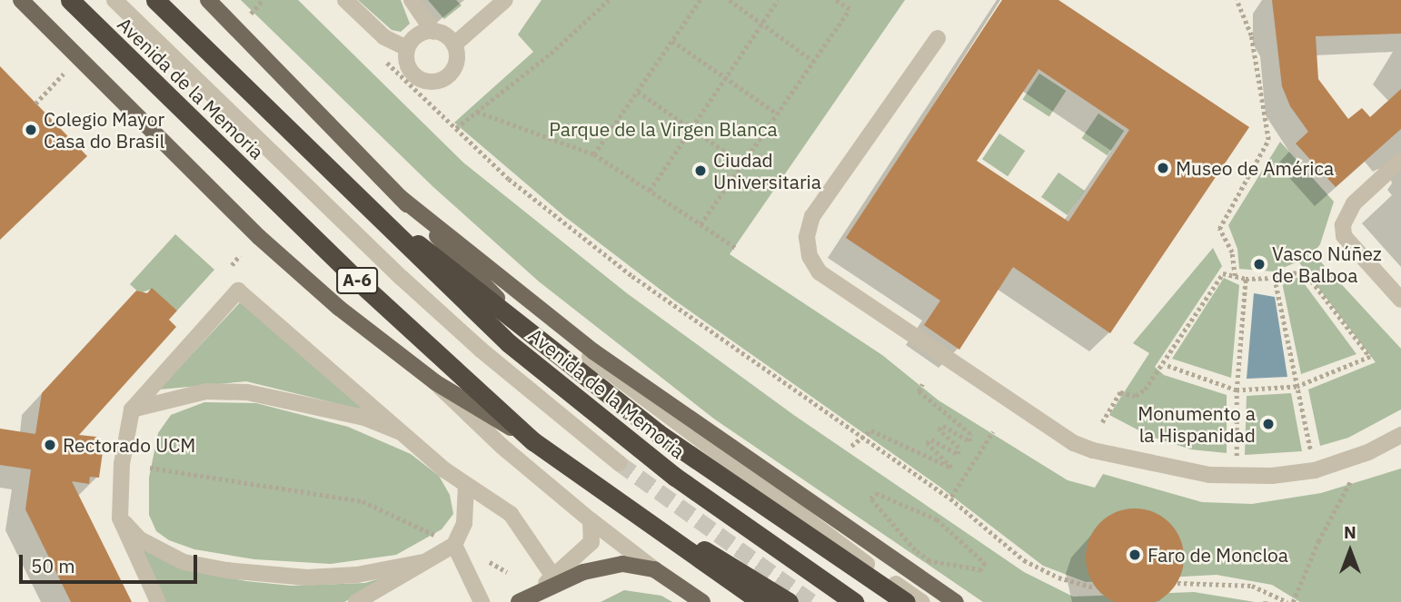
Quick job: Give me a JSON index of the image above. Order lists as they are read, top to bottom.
{
  "streets": {
    "highway": ["Avenida de la Memoria", "A-6"]
  },
  "parks": ["Parque de la Virgen Blanca"],
  "places": [
    "Colegio Mayor Casa do Brasil",
    "Museo de América",
    "Ciudad Universitaria",
    "Vasco Núñez de Balboa",
    "Monumento a la Hispanidad",
    "Rectorado UCM",
    "Faro de Moncloa"
  ],
  "scale_bar": "50 m",
  "north": "top"
}
